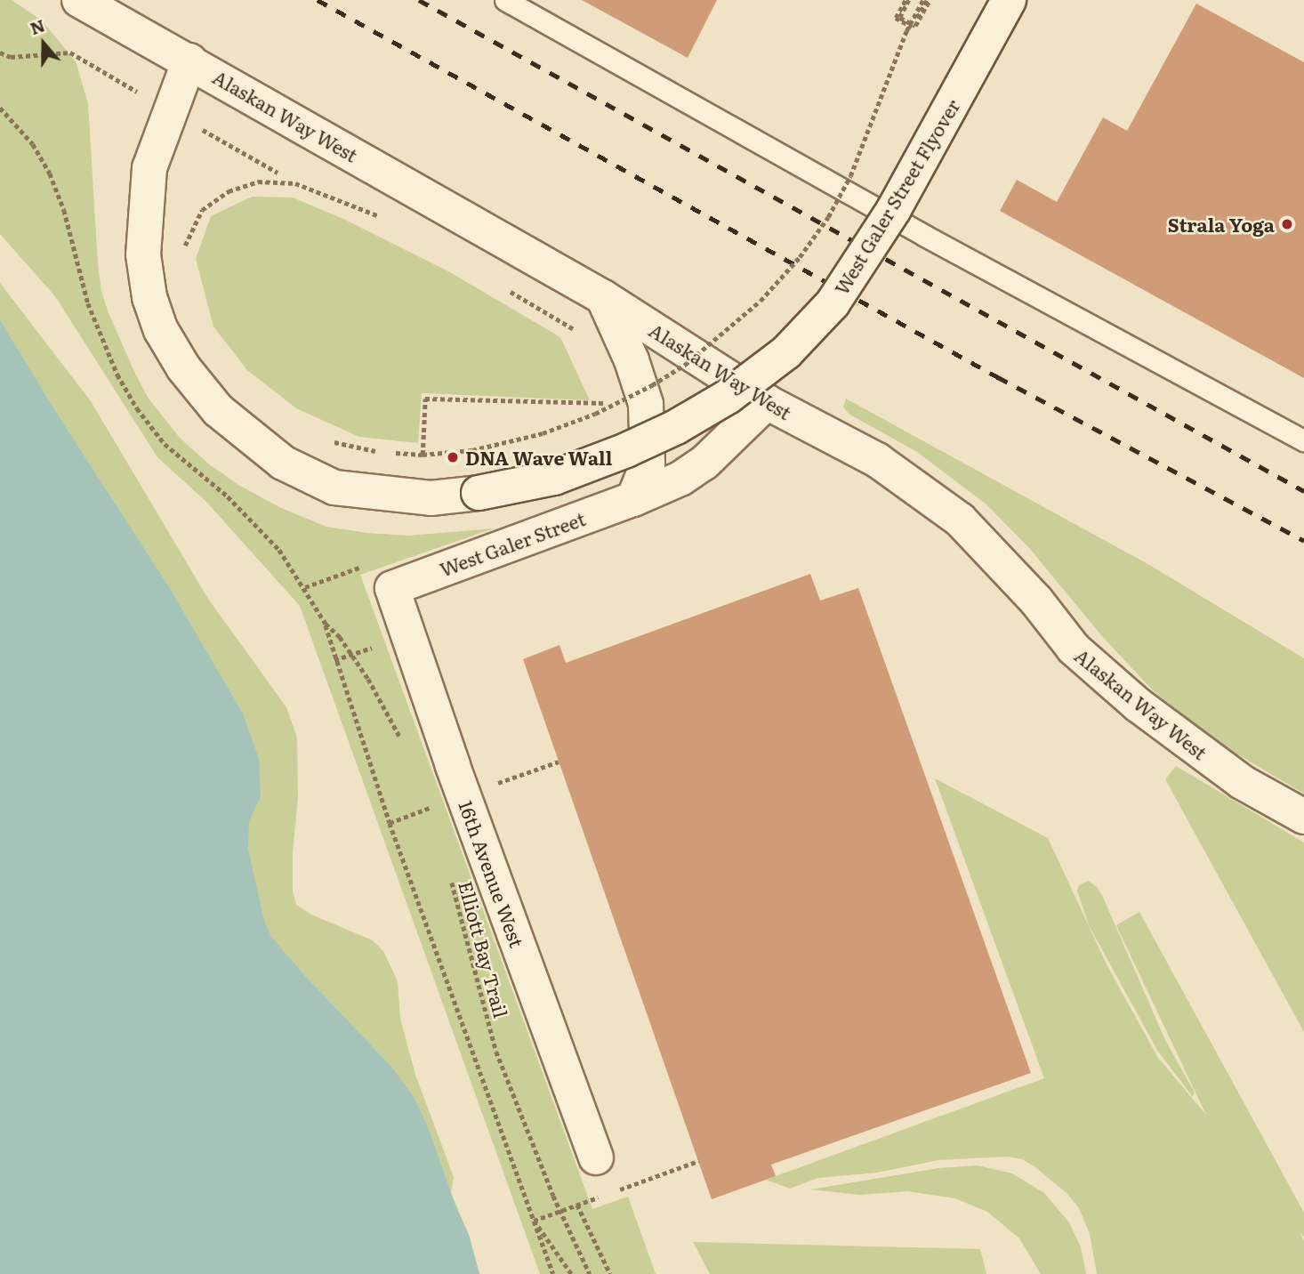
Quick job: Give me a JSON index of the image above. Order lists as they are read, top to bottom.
{
  "streets": {
    "street": [
      "Alaskan Way West",
      "West Galer Street Flyover",
      "West Galer Street",
      "16th Avenue West"
    ],
    "path": ["Elliott Bay Trail"]
  },
  "crossings": [
    ["Alaskan Way West", "West Galer Street Flyover"],
    ["Alaskan Way West", "West Galer Street"],
    ["West Galer Street", "16th Avenue West"]
  ],
  "places": ["Strala Yoga", "DNA Wave Wall"],
  "north": "top"
}
